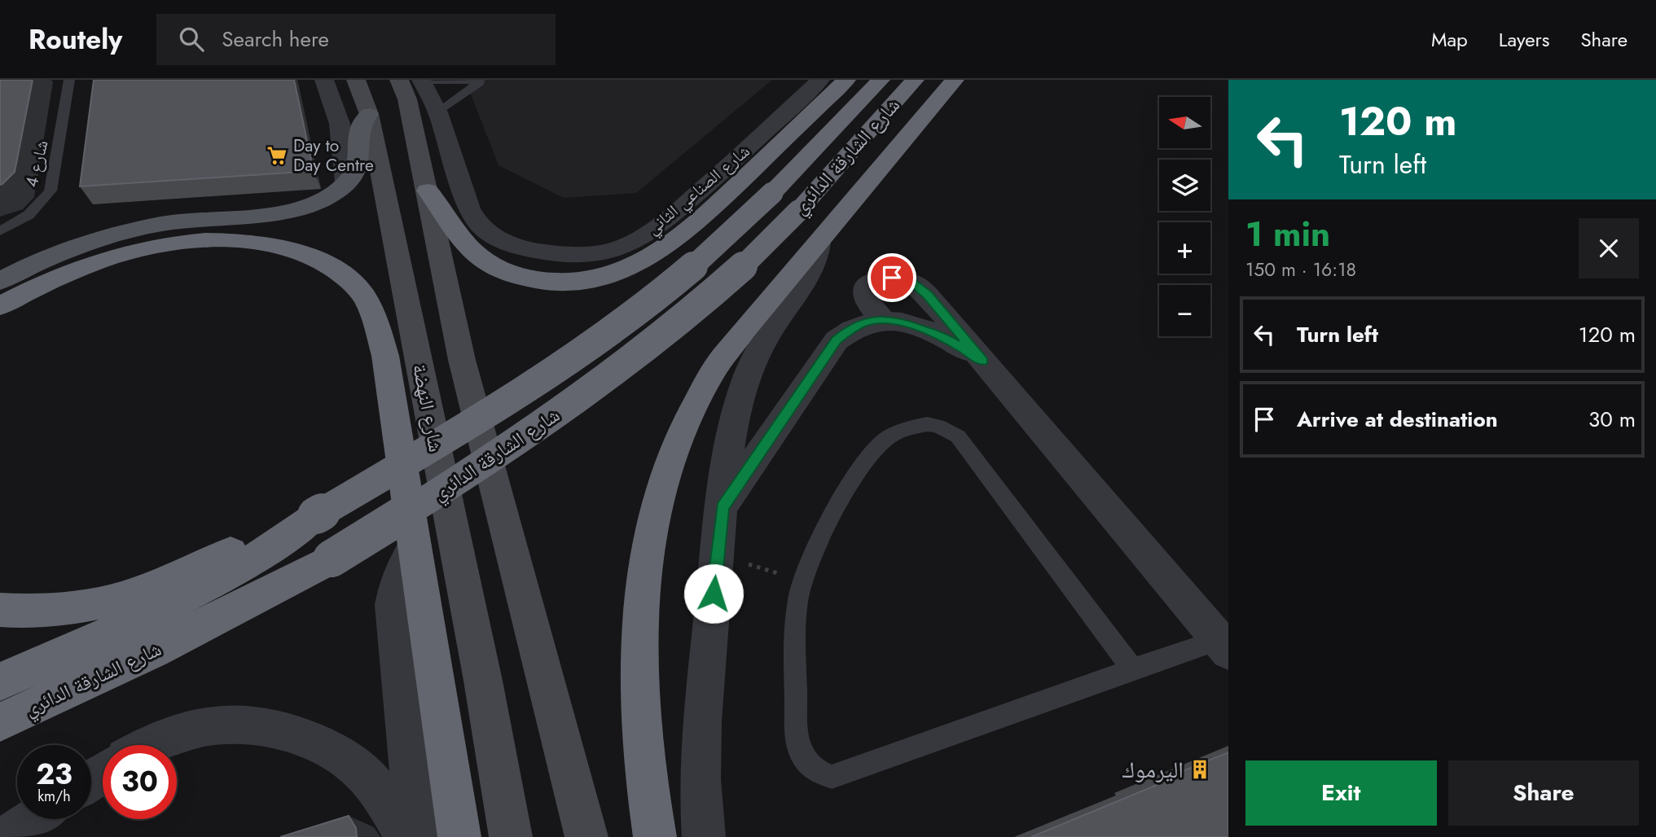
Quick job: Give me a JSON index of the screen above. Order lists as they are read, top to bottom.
{
  "streets": {
    "highway": ["شارع الشارقة الدائري"],
    "main road": ["شارع النهضة"],
    "street": ["شارع الصناعي الثاني"],
    "lane": ["شارع 4"]
  },
  "places": {
    "supermarket": ["Day to Day Centre"],
    "building": ["اليرموك"]
  },
  "north": "left",
  "page": {
    "header": "Routely",
    "search": "Search here",
    "nav": ["Map", "Layers", "Share"],
    "turn": ["120 m", "Turn left"],
    "map_buttons": ["+", "−"],
    "heading": ["1 min", "150 m · 16:18"],
    "list": [
      {
        "name": "Turn left",
        "value": "120 m"
      },
      {
        "name": "Arrive at destination",
        "value": "30 m"
      }
    ],
    "speed": "23 km/h",
    "limit": "30",
    "buttons": ["Exit", "Share"]
  }
}
